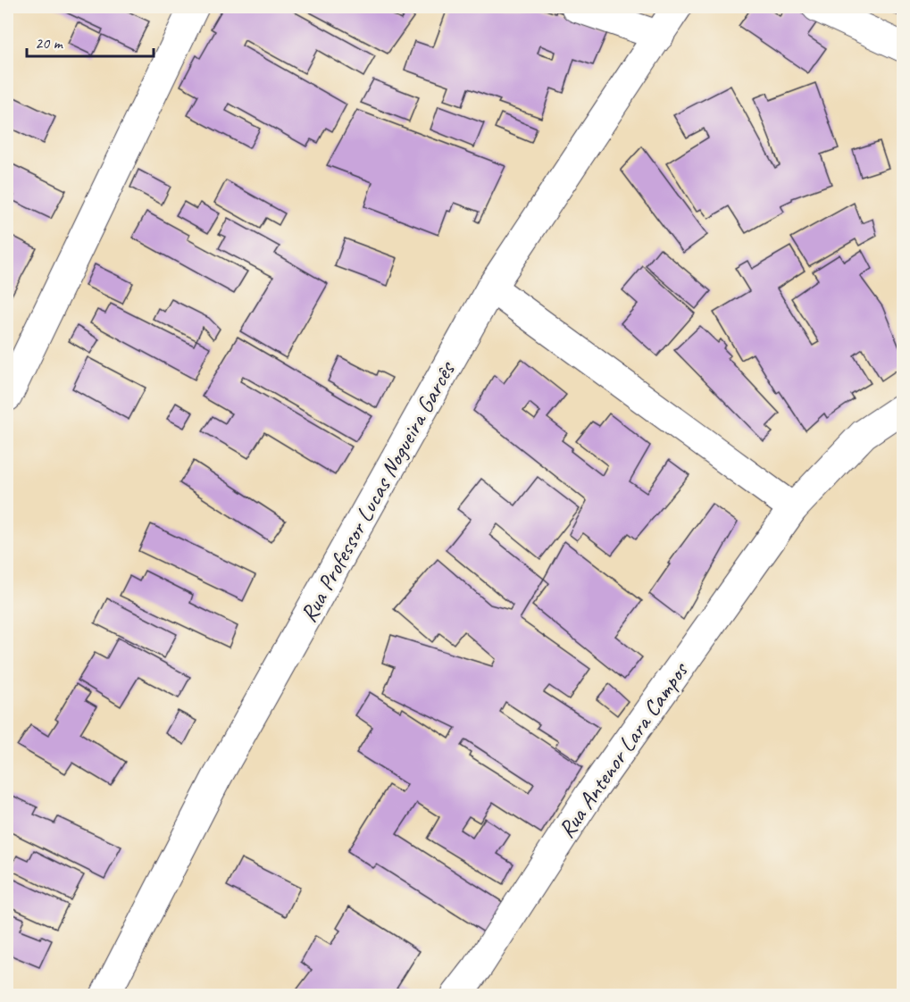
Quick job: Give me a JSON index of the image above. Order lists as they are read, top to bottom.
{
  "streets": {
    "street": ["Rua Professor Lucas Nogueira Garcês", "Rua Antenor Lara Campos"]
  },
  "scale_bar": "20 m"
}
